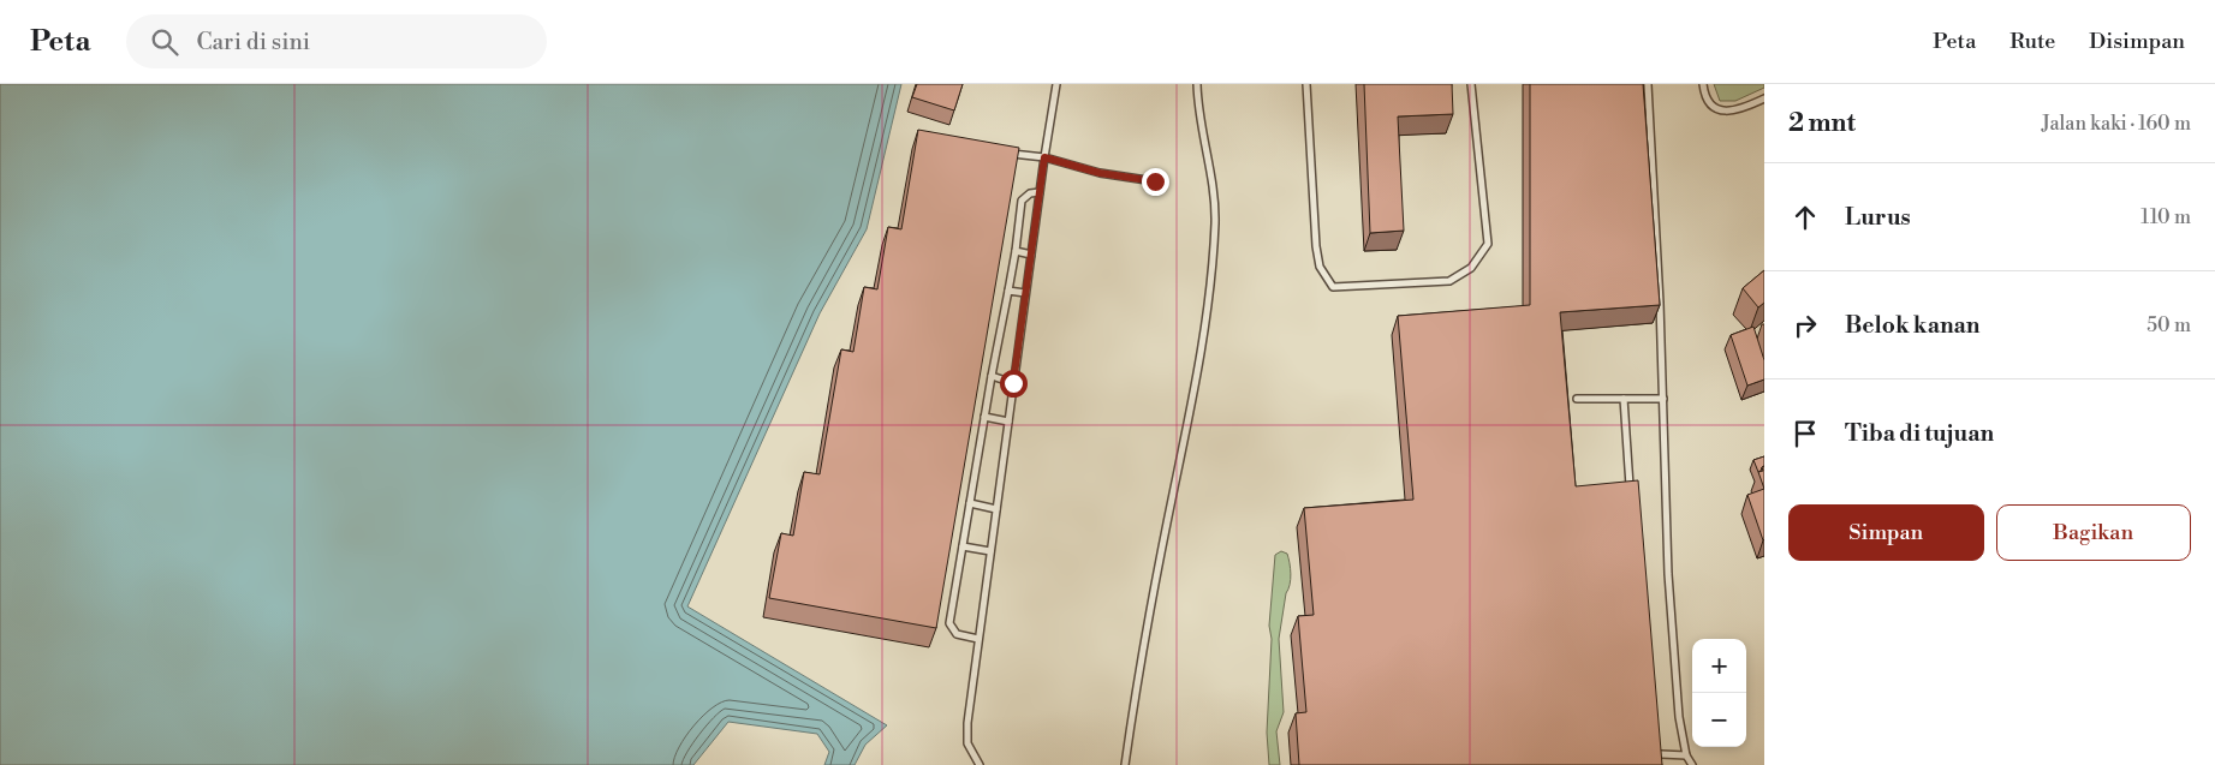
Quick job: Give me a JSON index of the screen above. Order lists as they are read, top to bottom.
{
  "page": {
    "header": "Peta",
    "search": "Cari di sini",
    "nav": ["Peta", "Rute", "Disimpan"],
    "heading": ["2 mnt", "Jalan kaki · 160 m"],
    "list": [
      ["Lurus", "110 m"],
      ["Belok kanan", "50 m"],
      "Tiba di tujuan"
    ],
    "buttons": ["Simpan", "Bagikan"],
    "map_buttons": ["+", "−"]
  }
}
